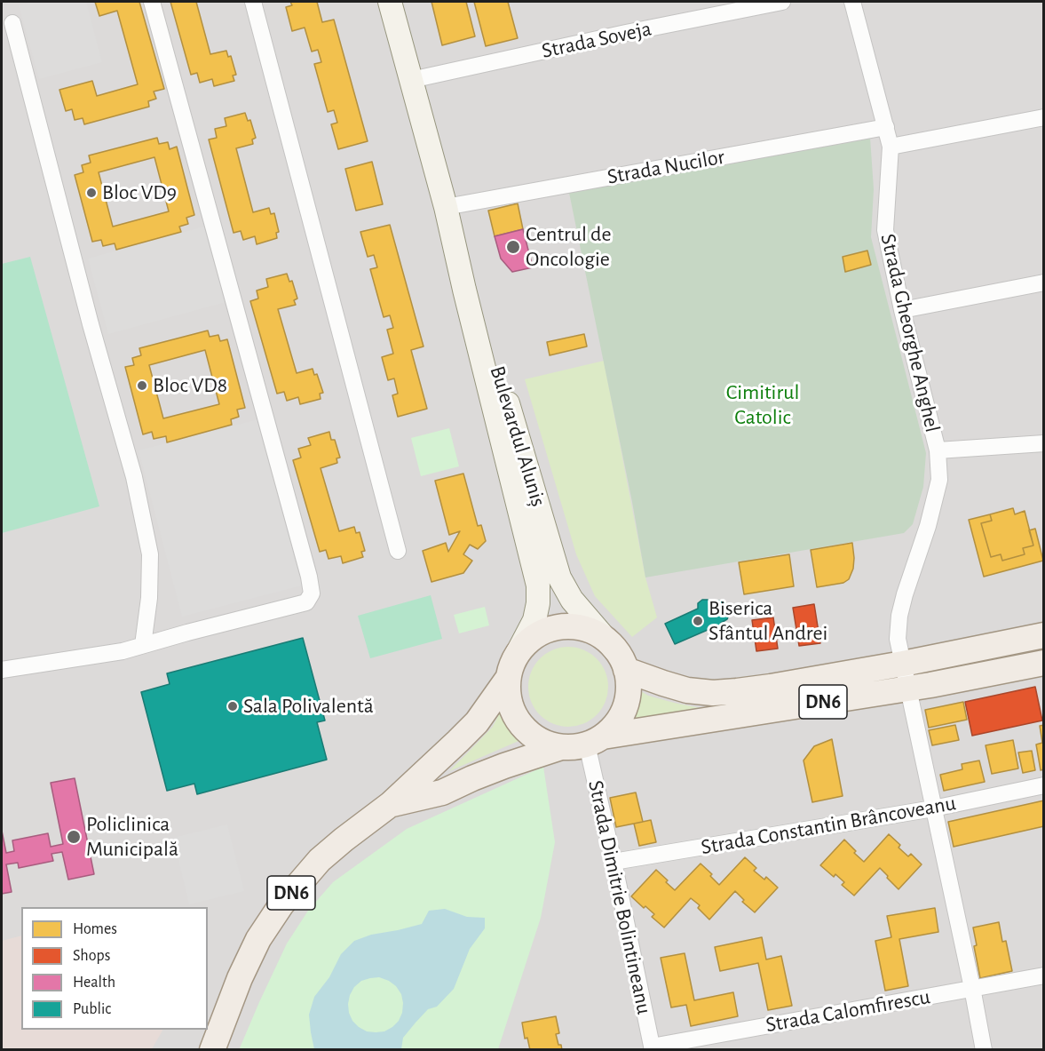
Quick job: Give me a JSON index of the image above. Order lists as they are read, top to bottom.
{
  "streets": {
    "main road": ["Bulevardul Aluniș", "DN6"],
    "street": [
      "Strada Soveja",
      "Strada Nucilor",
      "Strada Gheorghe Anghel",
      "Strada Constantin Brâncoveanu",
      "Strada Dimitrie Bolintineanu",
      "Strada Calomfirescu"
    ]
  },
  "crossings": [
    ["Strada Soveja", "Bulevardul Aluniș"],
    ["Strada Nucilor", "Strada Gheorghe Anghel"],
    ["Strada Nucilor", "Bulevardul Aluniș"],
    ["Strada Gheorghe Anghel", "DN6"],
    ["Strada Gheorghe Anghel", "Strada Constantin Brâncoveanu"],
    ["Strada Gheorghe Anghel", "Strada Calomfirescu"],
    ["Bulevardul Aluniș", "DN6"],
    ["DN6", "Strada Dimitrie Bolintineanu"],
    ["Strada Constantin Brâncoveanu", "Strada Dimitrie Bolintineanu"],
    ["Strada Dimitrie Bolintineanu", "Strada Calomfirescu"]
  ],
  "parks": ["Cimitirul Catolic"],
  "places": [
    "Bloc VD9",
    "Centrul de Oncologie",
    "Bloc VD8",
    "Biserica Sfântul Andrei",
    "Sala Polivalentă",
    "Policlinica Municipală"
  ],
  "legend": [
    "Homes",
    "Shops",
    "Health",
    "Public"
  ]
}
